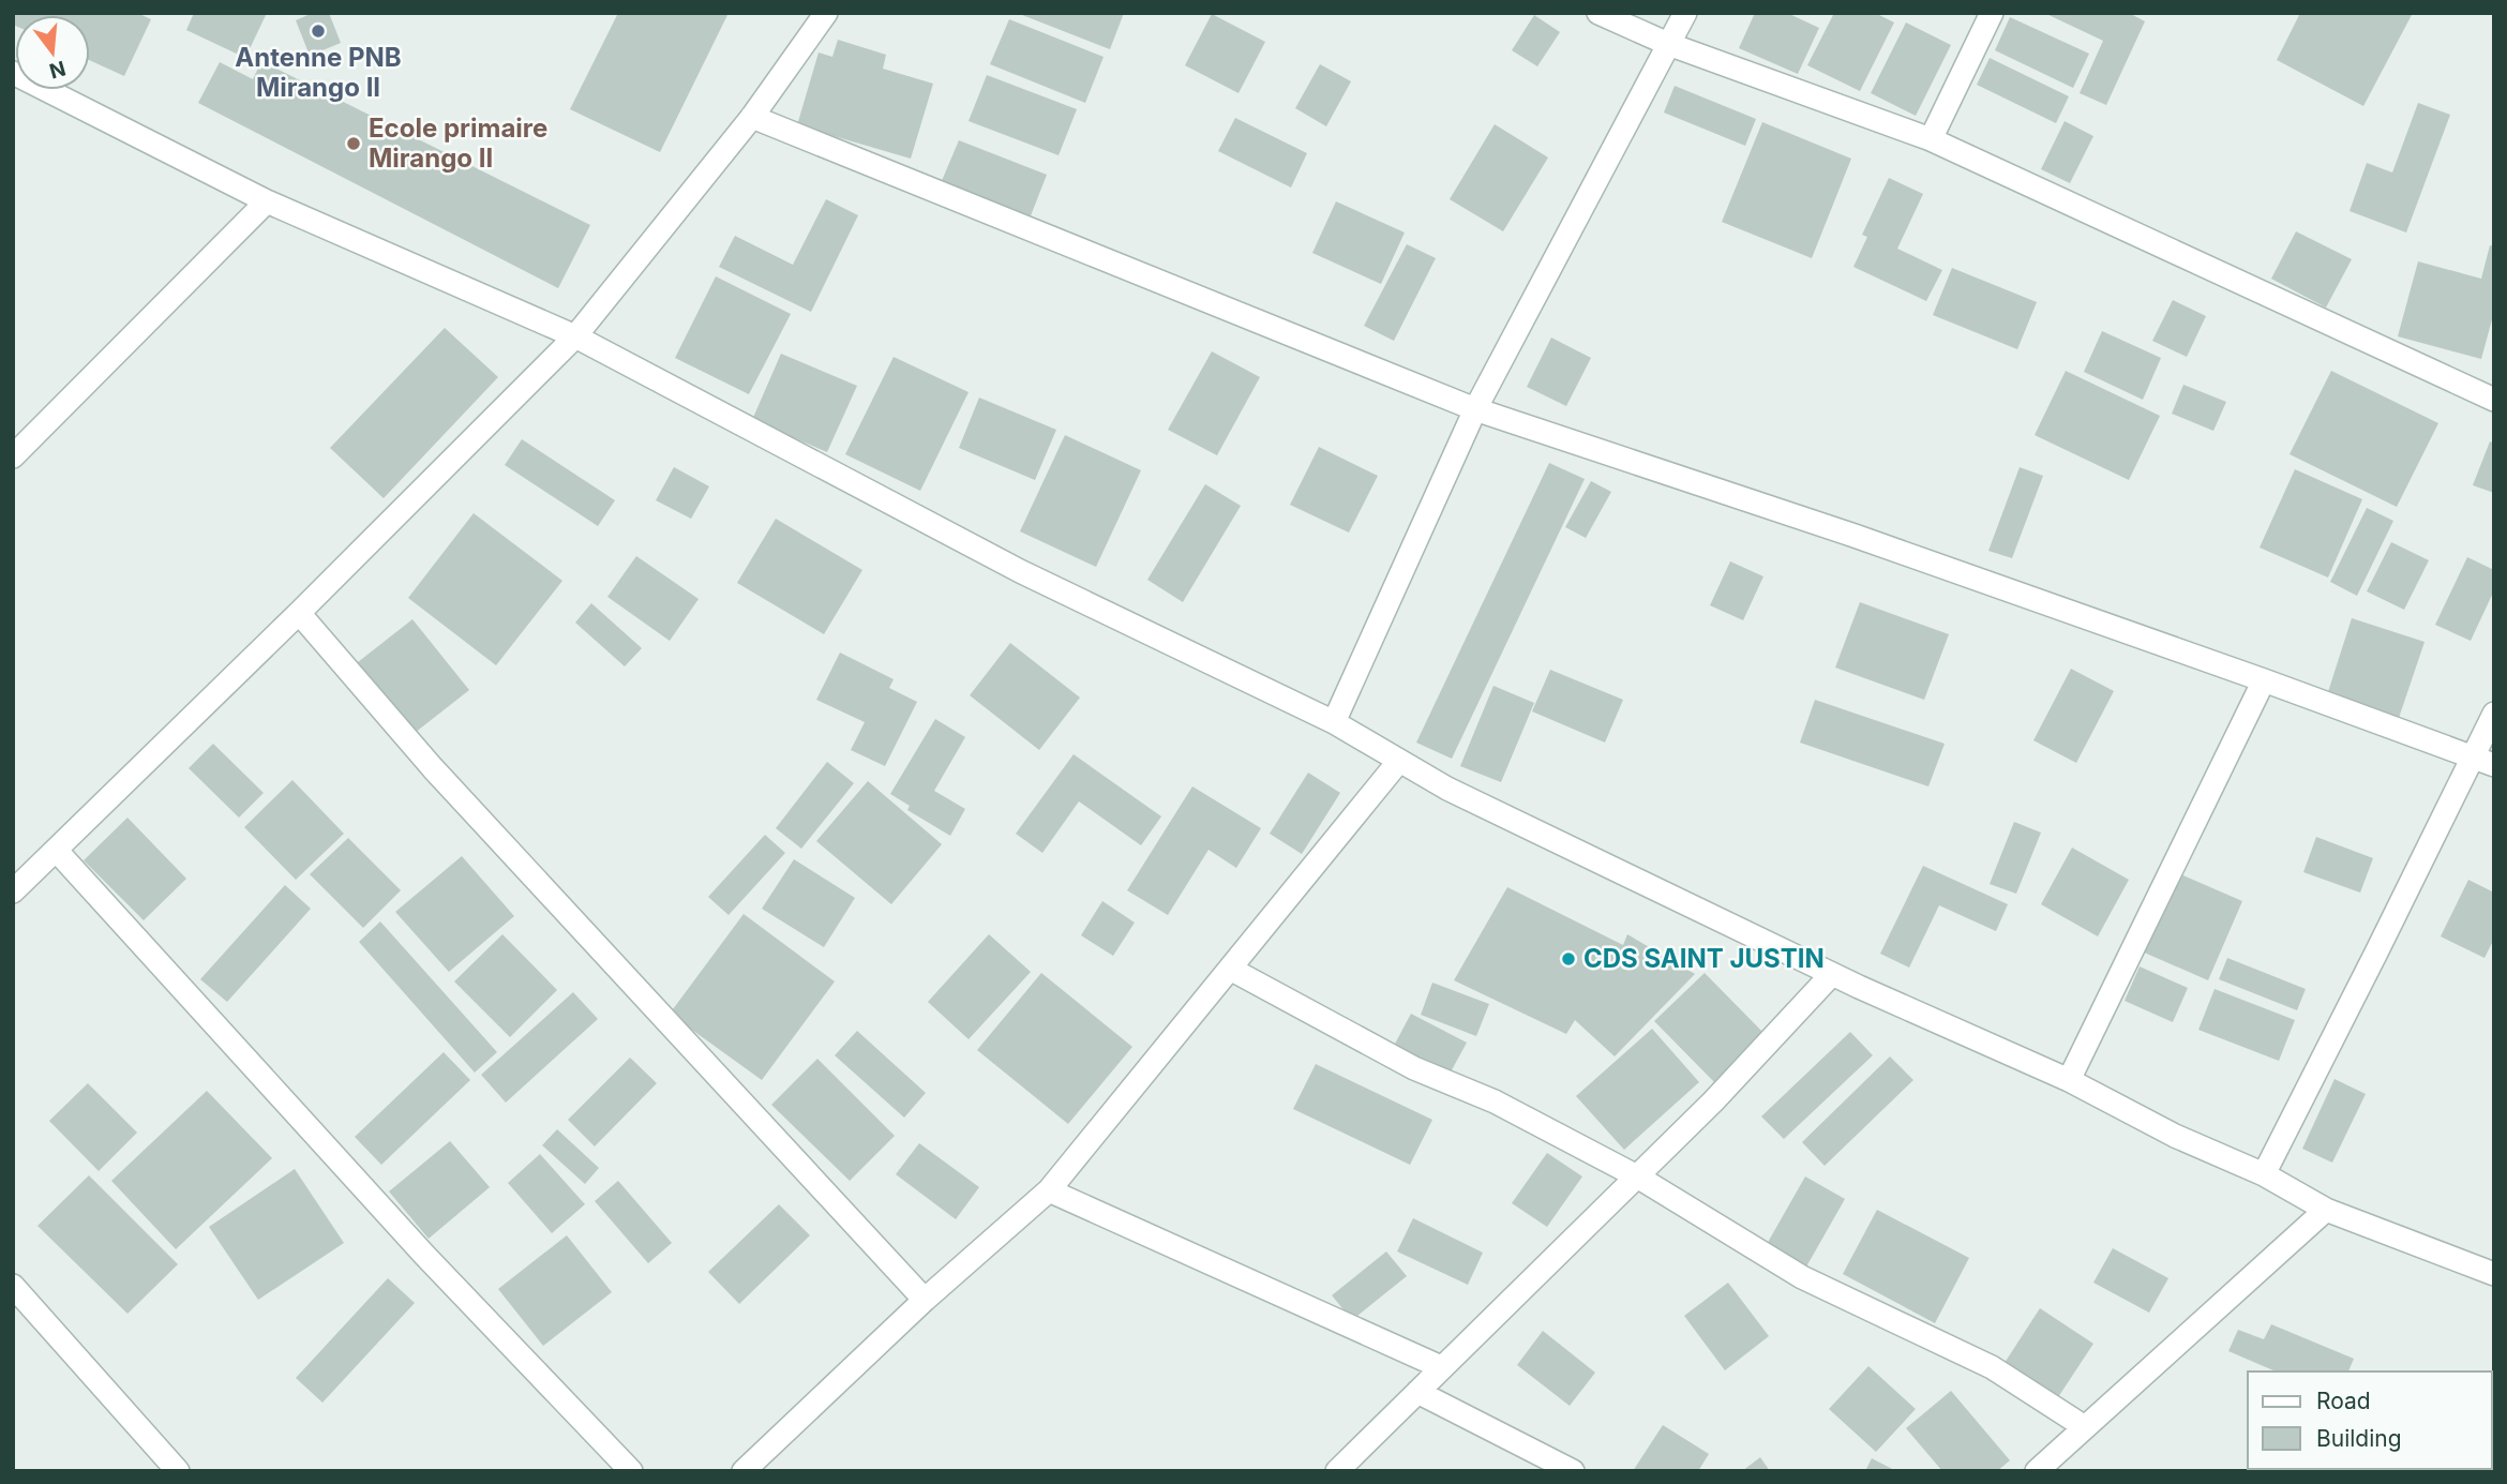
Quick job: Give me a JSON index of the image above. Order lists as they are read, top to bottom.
{
  "places": ["Antenne PNB Mirango II", "Ecole primaire Mirango II", "CDS SAINT JUSTIN"],
  "legend": ["Road", "Building"],
  "north": "bottom"
}
